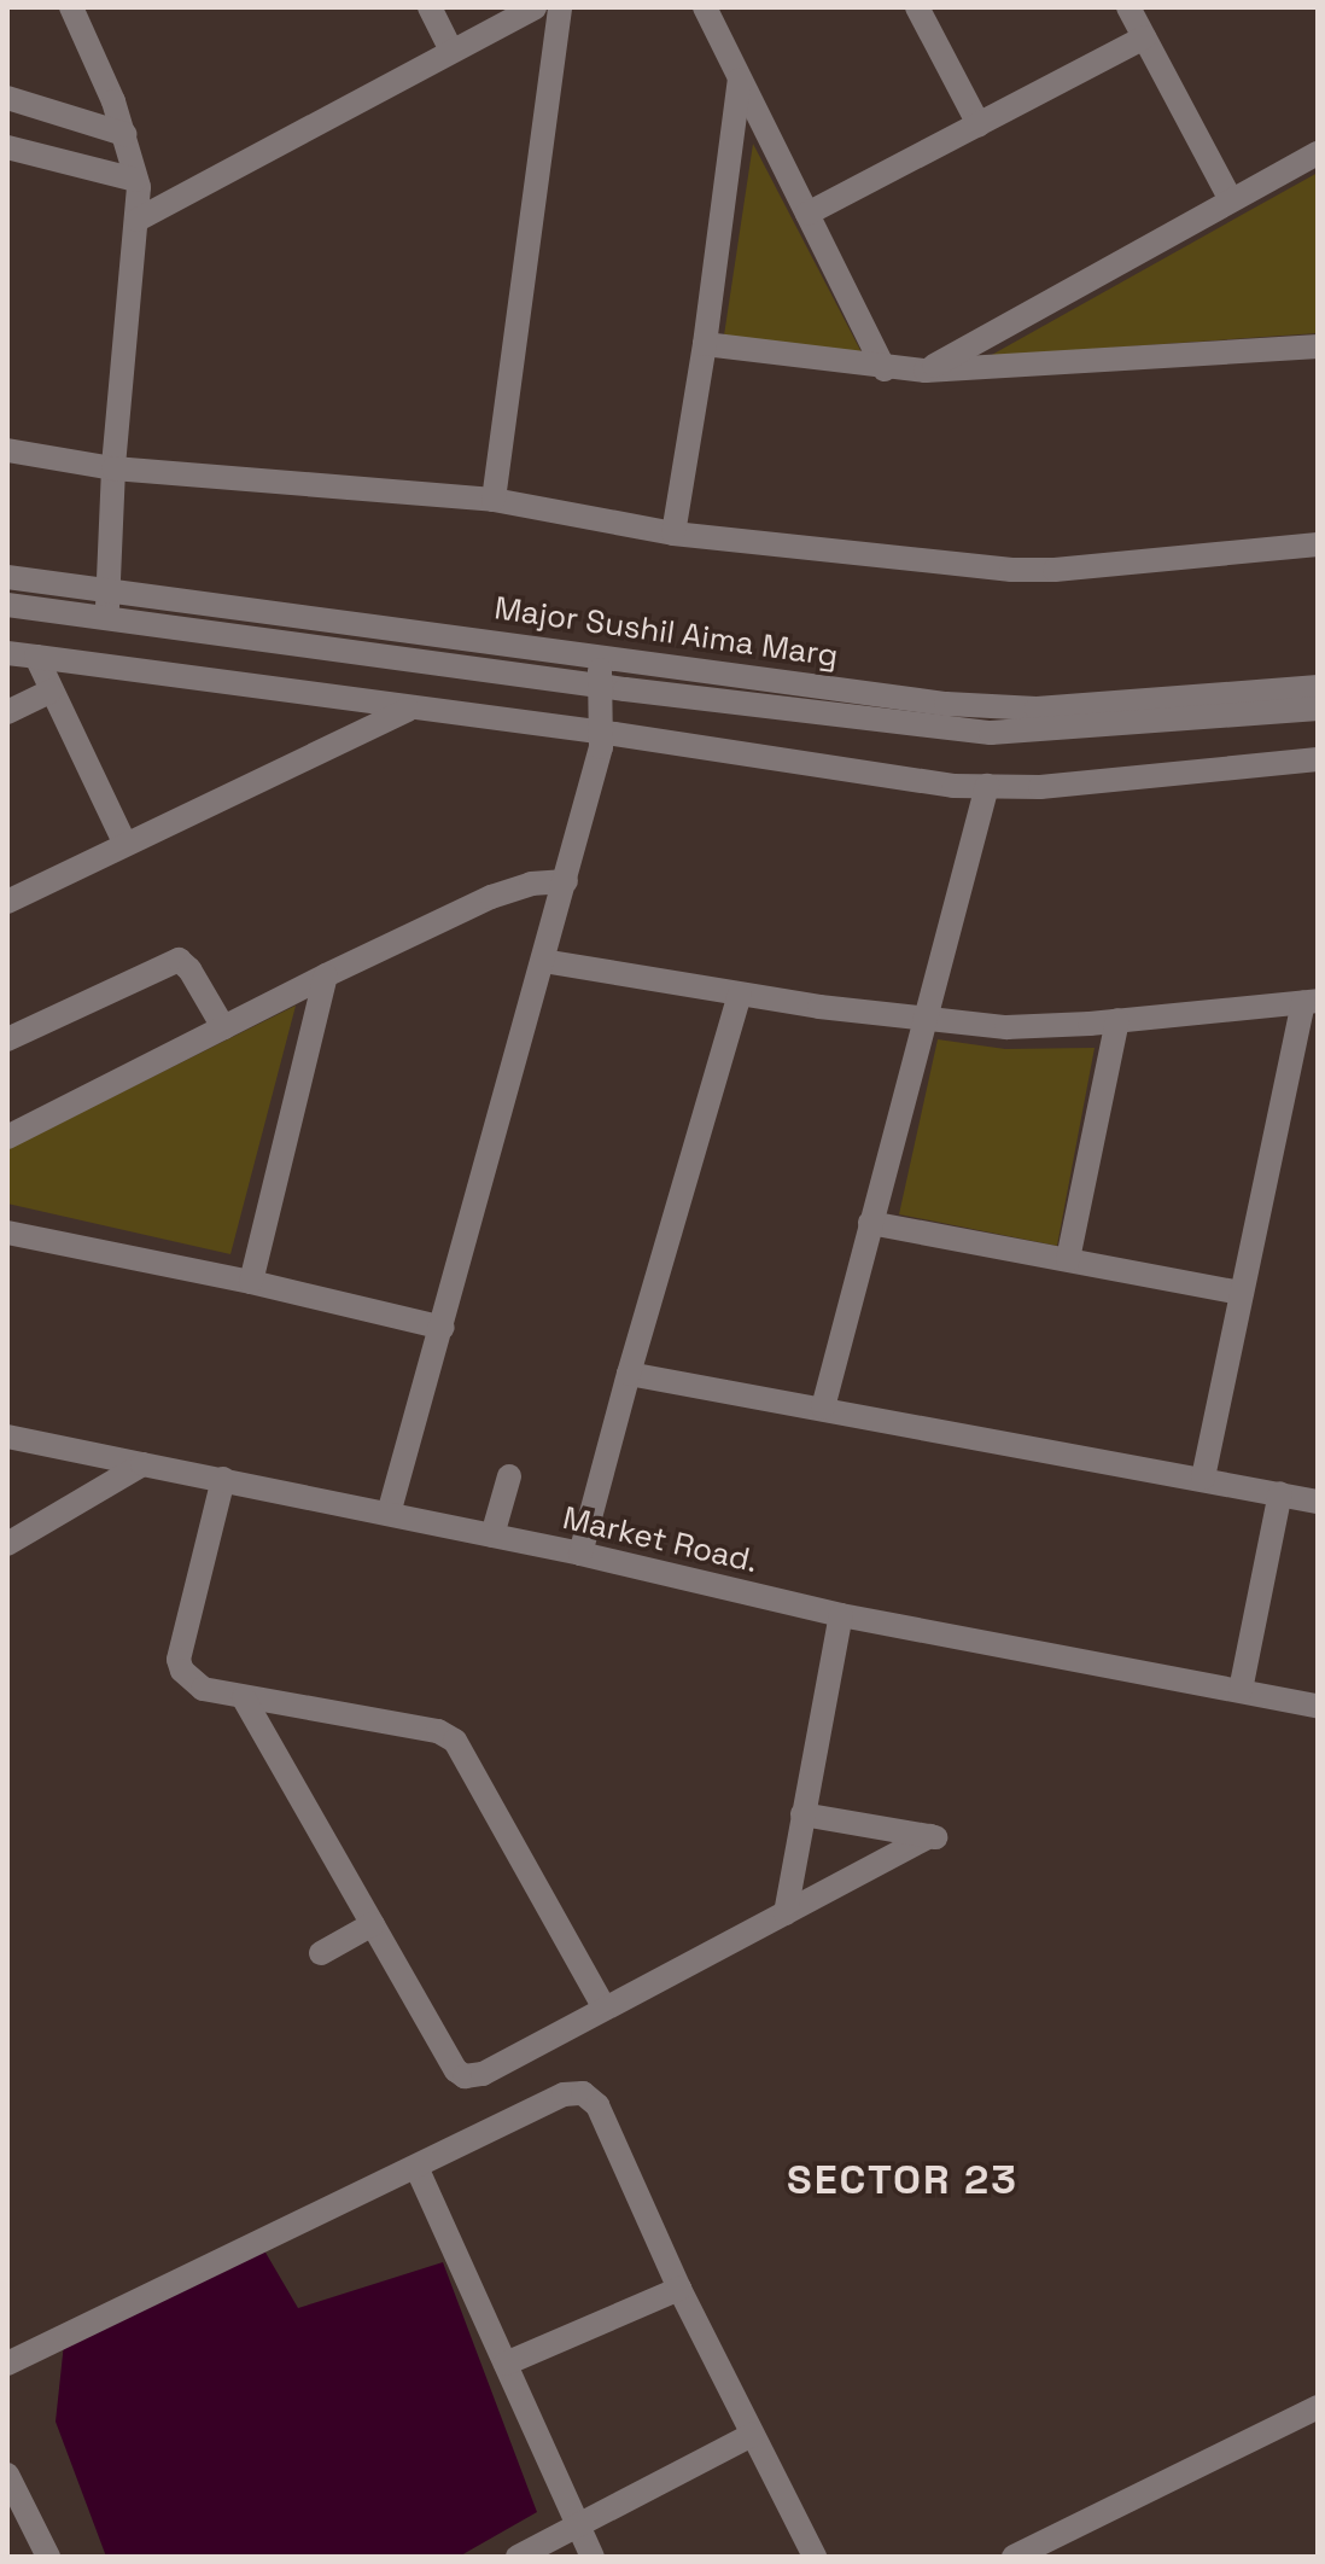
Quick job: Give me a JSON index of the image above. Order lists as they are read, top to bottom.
{
  "streets": {
    "street": ["Major Sushil Aima Marg", "Market Road."]
  },
  "districts": ["SECTOR 23"]
}
